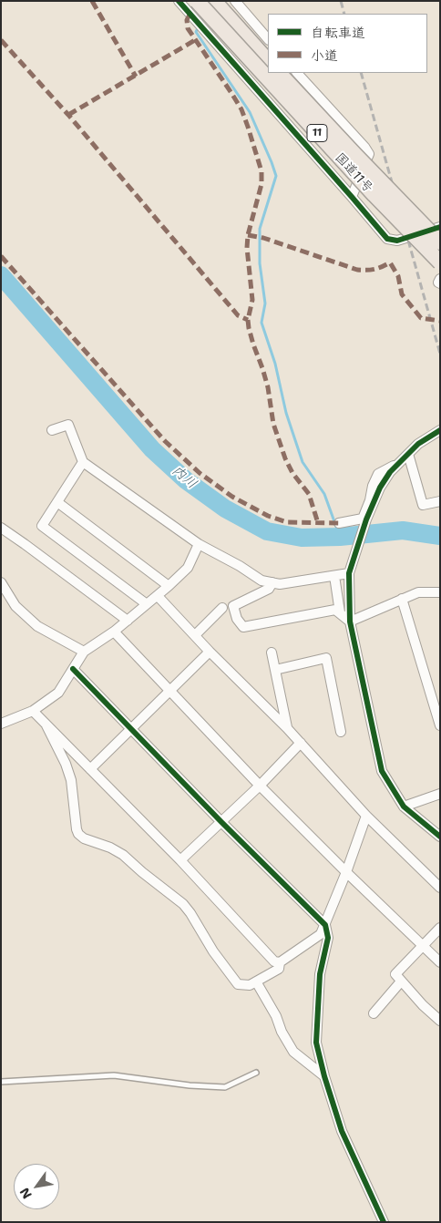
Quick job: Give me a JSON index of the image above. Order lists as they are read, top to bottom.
{
  "streets": {
    "highway": ["11", "国道11号"]
  },
  "water": ["内川"],
  "legend": ["自転車道", "小道"],
  "north": "bottom left"
}
